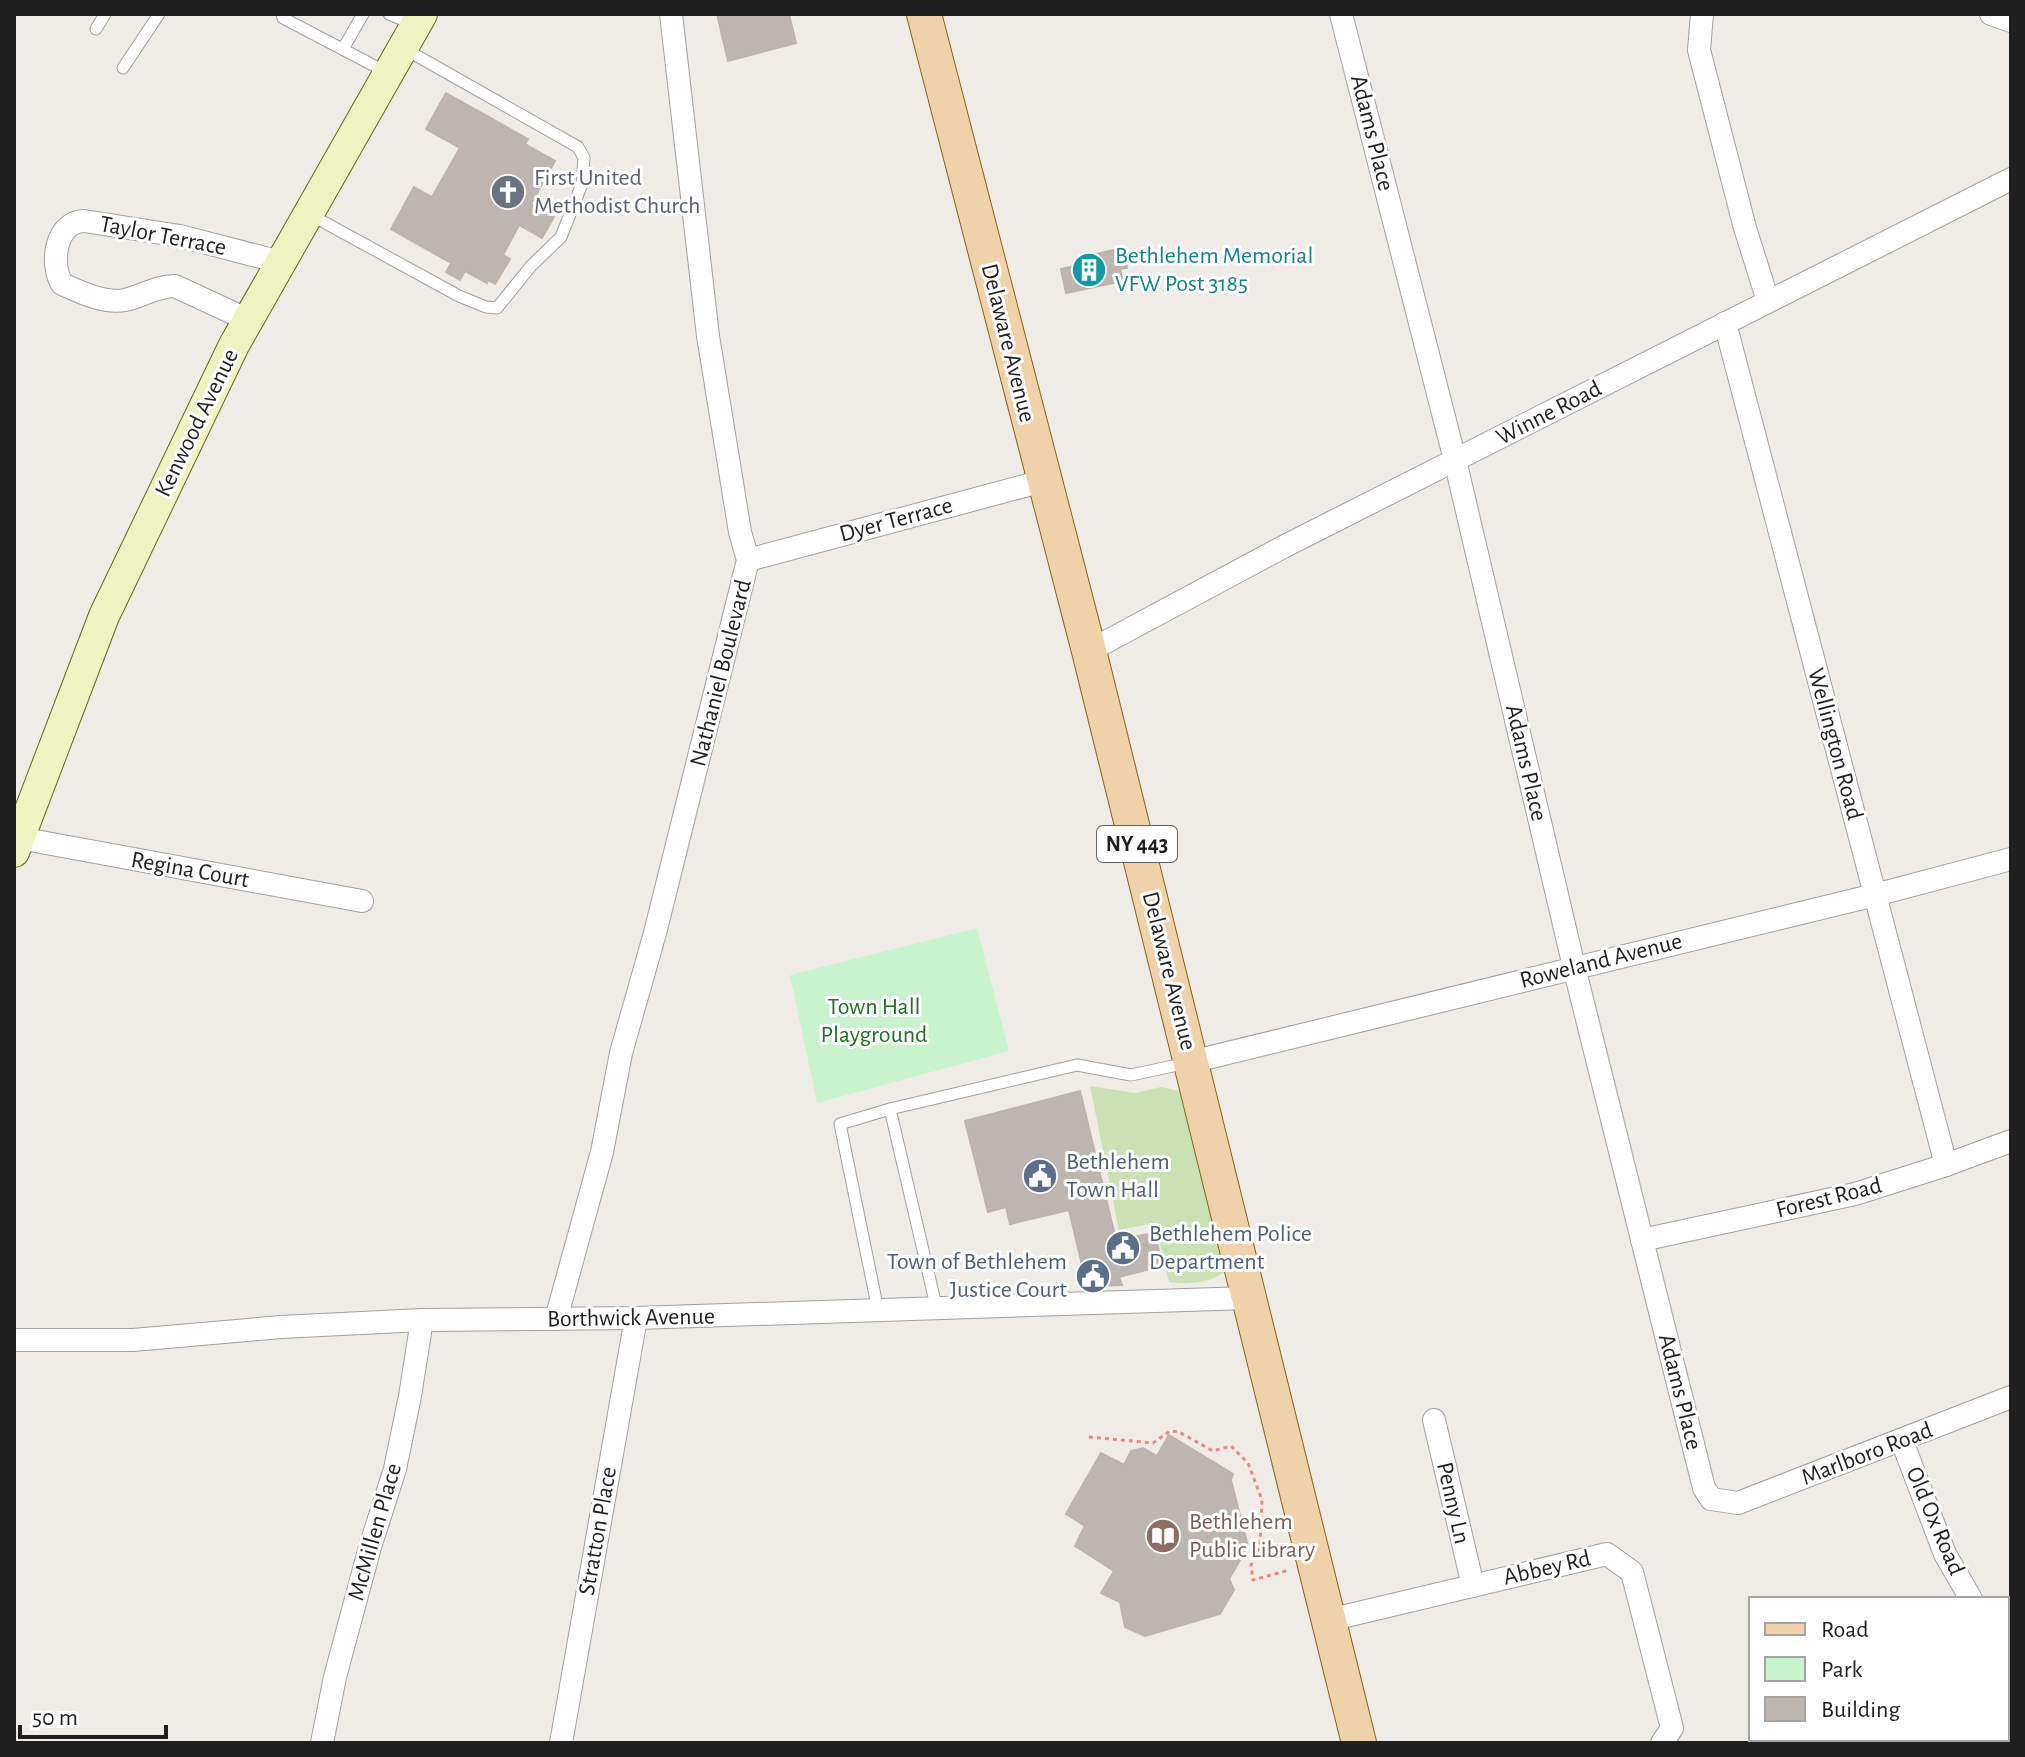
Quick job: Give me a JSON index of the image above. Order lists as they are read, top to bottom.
{
  "streets": {
    "main road": ["Delaware Avenue", "Kenwood Avenue", "NY 443"],
    "street": [
      "Adams Place",
      "Taylor Terrace",
      "Winne Road",
      "Dyer Terrace",
      "Nathaniel Boulevard",
      "Wellington Road",
      "Regina Court",
      "Roweland Avenue",
      "Forest Road",
      "Borthwick Avenue",
      "Marlboro Road",
      "Penny Ln",
      "Old Ox Road",
      "Stratton Place",
      "McMillen Place",
      "Abbey Rd"
    ]
  },
  "crossings": [
    ["Adams Place", "Winne Road"],
    ["Adams Place", "Roweland Avenue"],
    ["Adams Place", "Forest Road"],
    ["Adams Place", "Marlboro Road"],
    ["Taylor Terrace", "Kenwood Avenue"],
    ["Delaware Avenue", "Winne Road"],
    ["Delaware Avenue", "Dyer Terrace"],
    ["Delaware Avenue", "Roweland Avenue"],
    ["Delaware Avenue", "Borthwick Avenue"],
    ["Delaware Avenue", "Abbey Rd"],
    ["Winne Road", "Wellington Road"],
    ["Kenwood Avenue", "Regina Court"],
    ["Dyer Terrace", "Nathaniel Boulevard"],
    ["Nathaniel Boulevard", "Borthwick Avenue"],
    ["Wellington Road", "Roweland Avenue"],
    ["Wellington Road", "Forest Road"],
    ["Borthwick Avenue", "Stratton Place"],
    ["Borthwick Avenue", "McMillen Place"],
    ["Marlboro Road", "Old Ox Road"],
    ["Penny Ln", "Abbey Rd"]
  ],
  "parks": ["Town Hall Playground"],
  "places": {
    "church": ["First United Methodist Church"],
    "building": ["Bethlehem Memorial VFW Post 3185"],
    "public building": ["Bethlehem Town Hall", "Bethlehem Police Department", "Town of Bethlehem Justice Court"],
    "library": ["Bethlehem Public Library"]
  },
  "legend": ["Road", "Park", "Building"],
  "scale_bar": "50 m"
}
